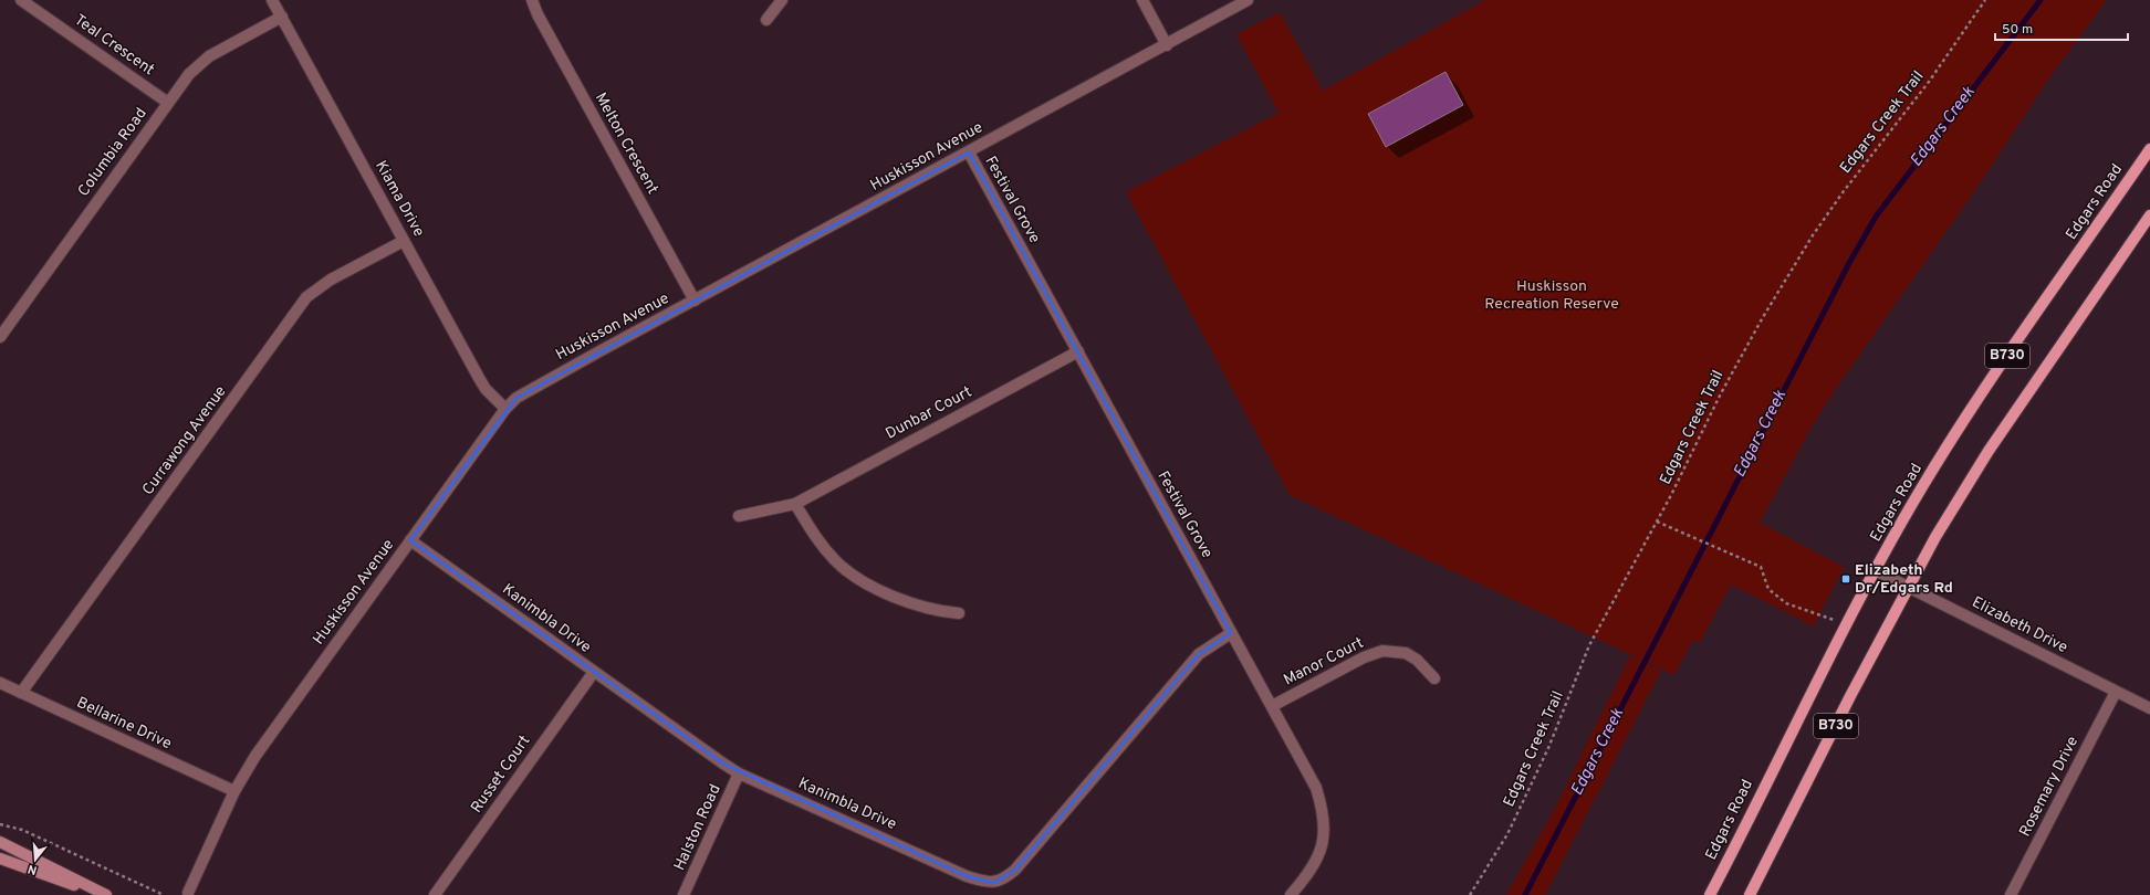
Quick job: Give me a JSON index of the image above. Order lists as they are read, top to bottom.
{
  "streets": {
    "main road": ["Edgars Road", "B730"],
    "street": [
      "Teal Crescent",
      "Melton Crescent",
      "Columbia Road",
      "Huskisson Avenue",
      "Kiama Drive",
      "Festival Grove",
      "Dunbar Court",
      "Currawong Avenue",
      "Kanimbla Drive",
      "Elizabeth Drive",
      "Manor Court",
      "Bellarine Drive",
      "Russet Court",
      "Rosemary Drive",
      "Halston Road"
    ],
    "path": ["Edgars Creek Trail"]
  },
  "crossings": [
    ["Teal Crescent", "Columbia Road"],
    ["Melton Crescent", "Huskisson Avenue"],
    ["Columbia Road", "Kiama Drive"],
    ["Huskisson Avenue", "Kiama Drive"],
    ["Huskisson Avenue", "Festival Grove"],
    ["Huskisson Avenue", "Kanimbla Drive"],
    ["Huskisson Avenue", "Bellarine Drive"],
    ["Kiama Drive", "Currawong Avenue"],
    ["Festival Grove", "Dunbar Court"],
    ["Festival Grove", "Kanimbla Drive"],
    ["Festival Grove", "Manor Court"],
    ["Edgars Road", "Elizabeth Drive"],
    ["B730", "Elizabeth Drive"],
    ["Currawong Avenue", "Bellarine Drive"],
    ["Kanimbla Drive", "Russet Court"],
    ["Kanimbla Drive", "Halston Road"],
    ["Elizabeth Drive", "Rosemary Drive"]
  ],
  "water": ["Edgars Creek"],
  "parks": ["Huskisson Recreation Reserve"],
  "places": {
    "transit": ["Elizabeth Dr/Edgars Rd"]
  },
  "scale_bar": "50 m",
  "north": "bottom"
}
